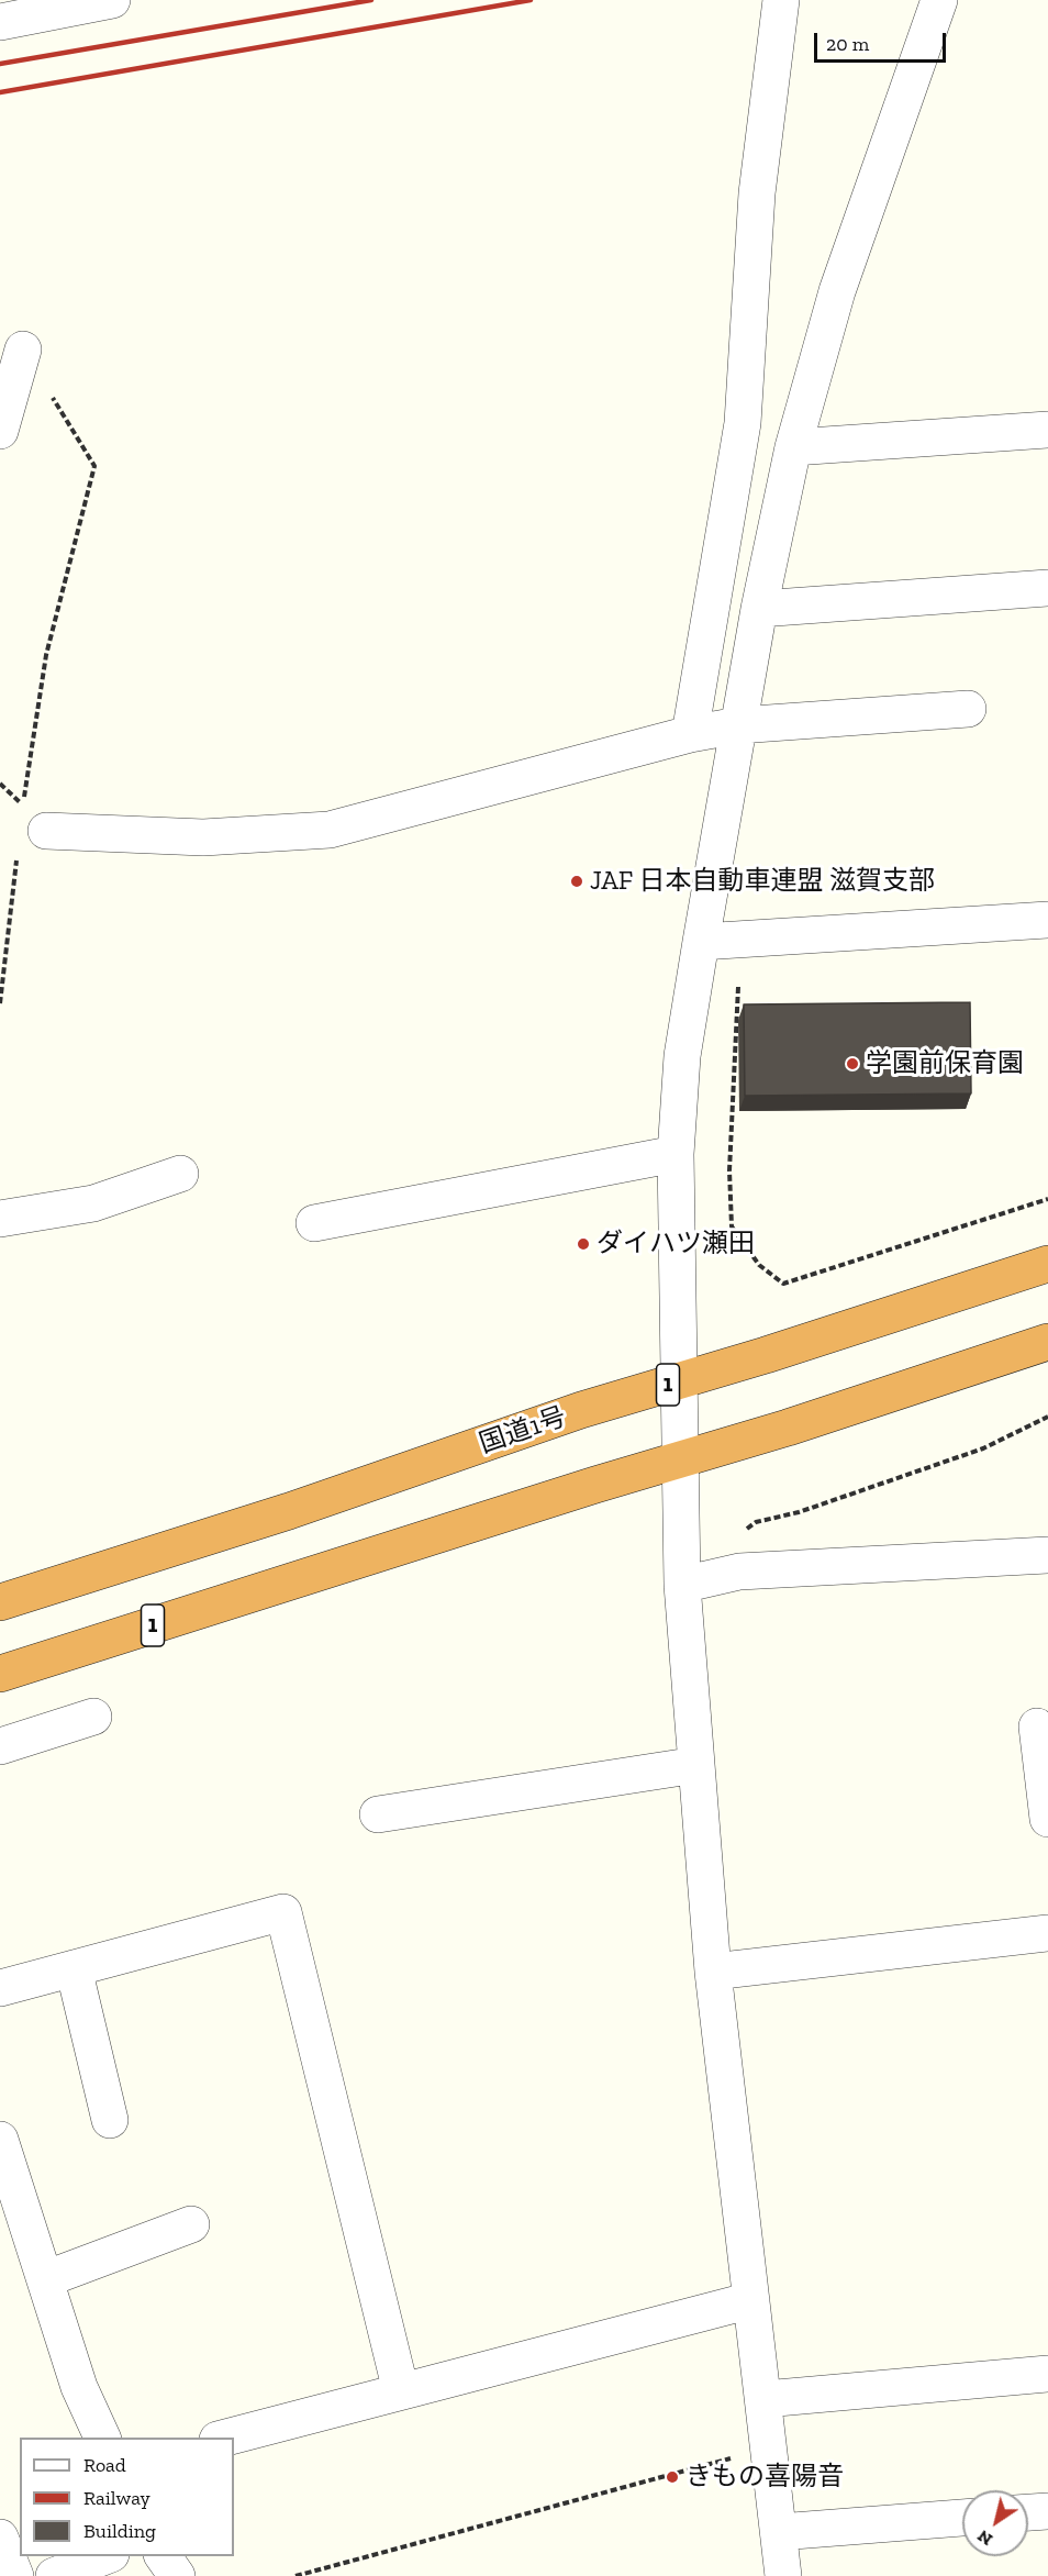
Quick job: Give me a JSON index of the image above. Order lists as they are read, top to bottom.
{
  "streets": {
    "highway": ["1", "国道1号"]
  },
  "places": [
    "JAF 日本自動車連盟 滋賀支部",
    "学園前保育園",
    "ダイハツ瀬田",
    "きもの喜陽音"
  ],
  "legend": ["Road", "Railway", "Building"],
  "scale_bar": "20 m",
  "north": "bottom left"
}
